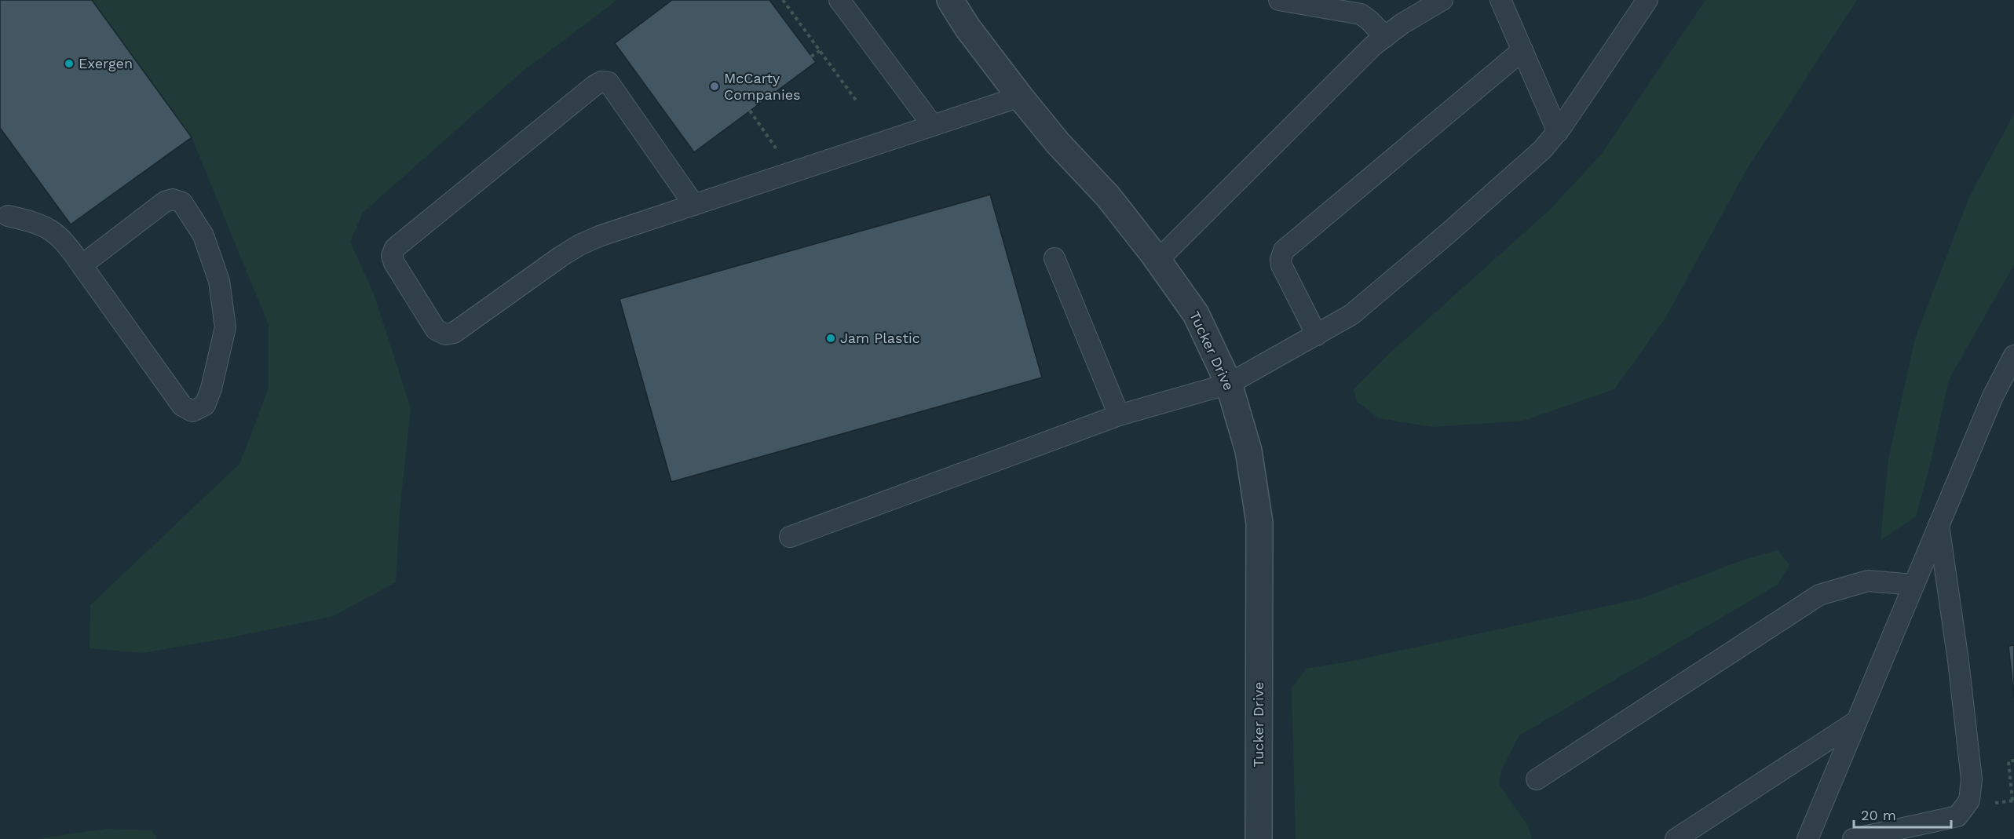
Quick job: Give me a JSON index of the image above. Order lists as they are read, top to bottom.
{
  "streets": {
    "street": ["Tucker Drive"]
  },
  "places": ["Exergen", "McCarty Companies", "Jam Plastic"],
  "scale_bar": "20 m"
}
